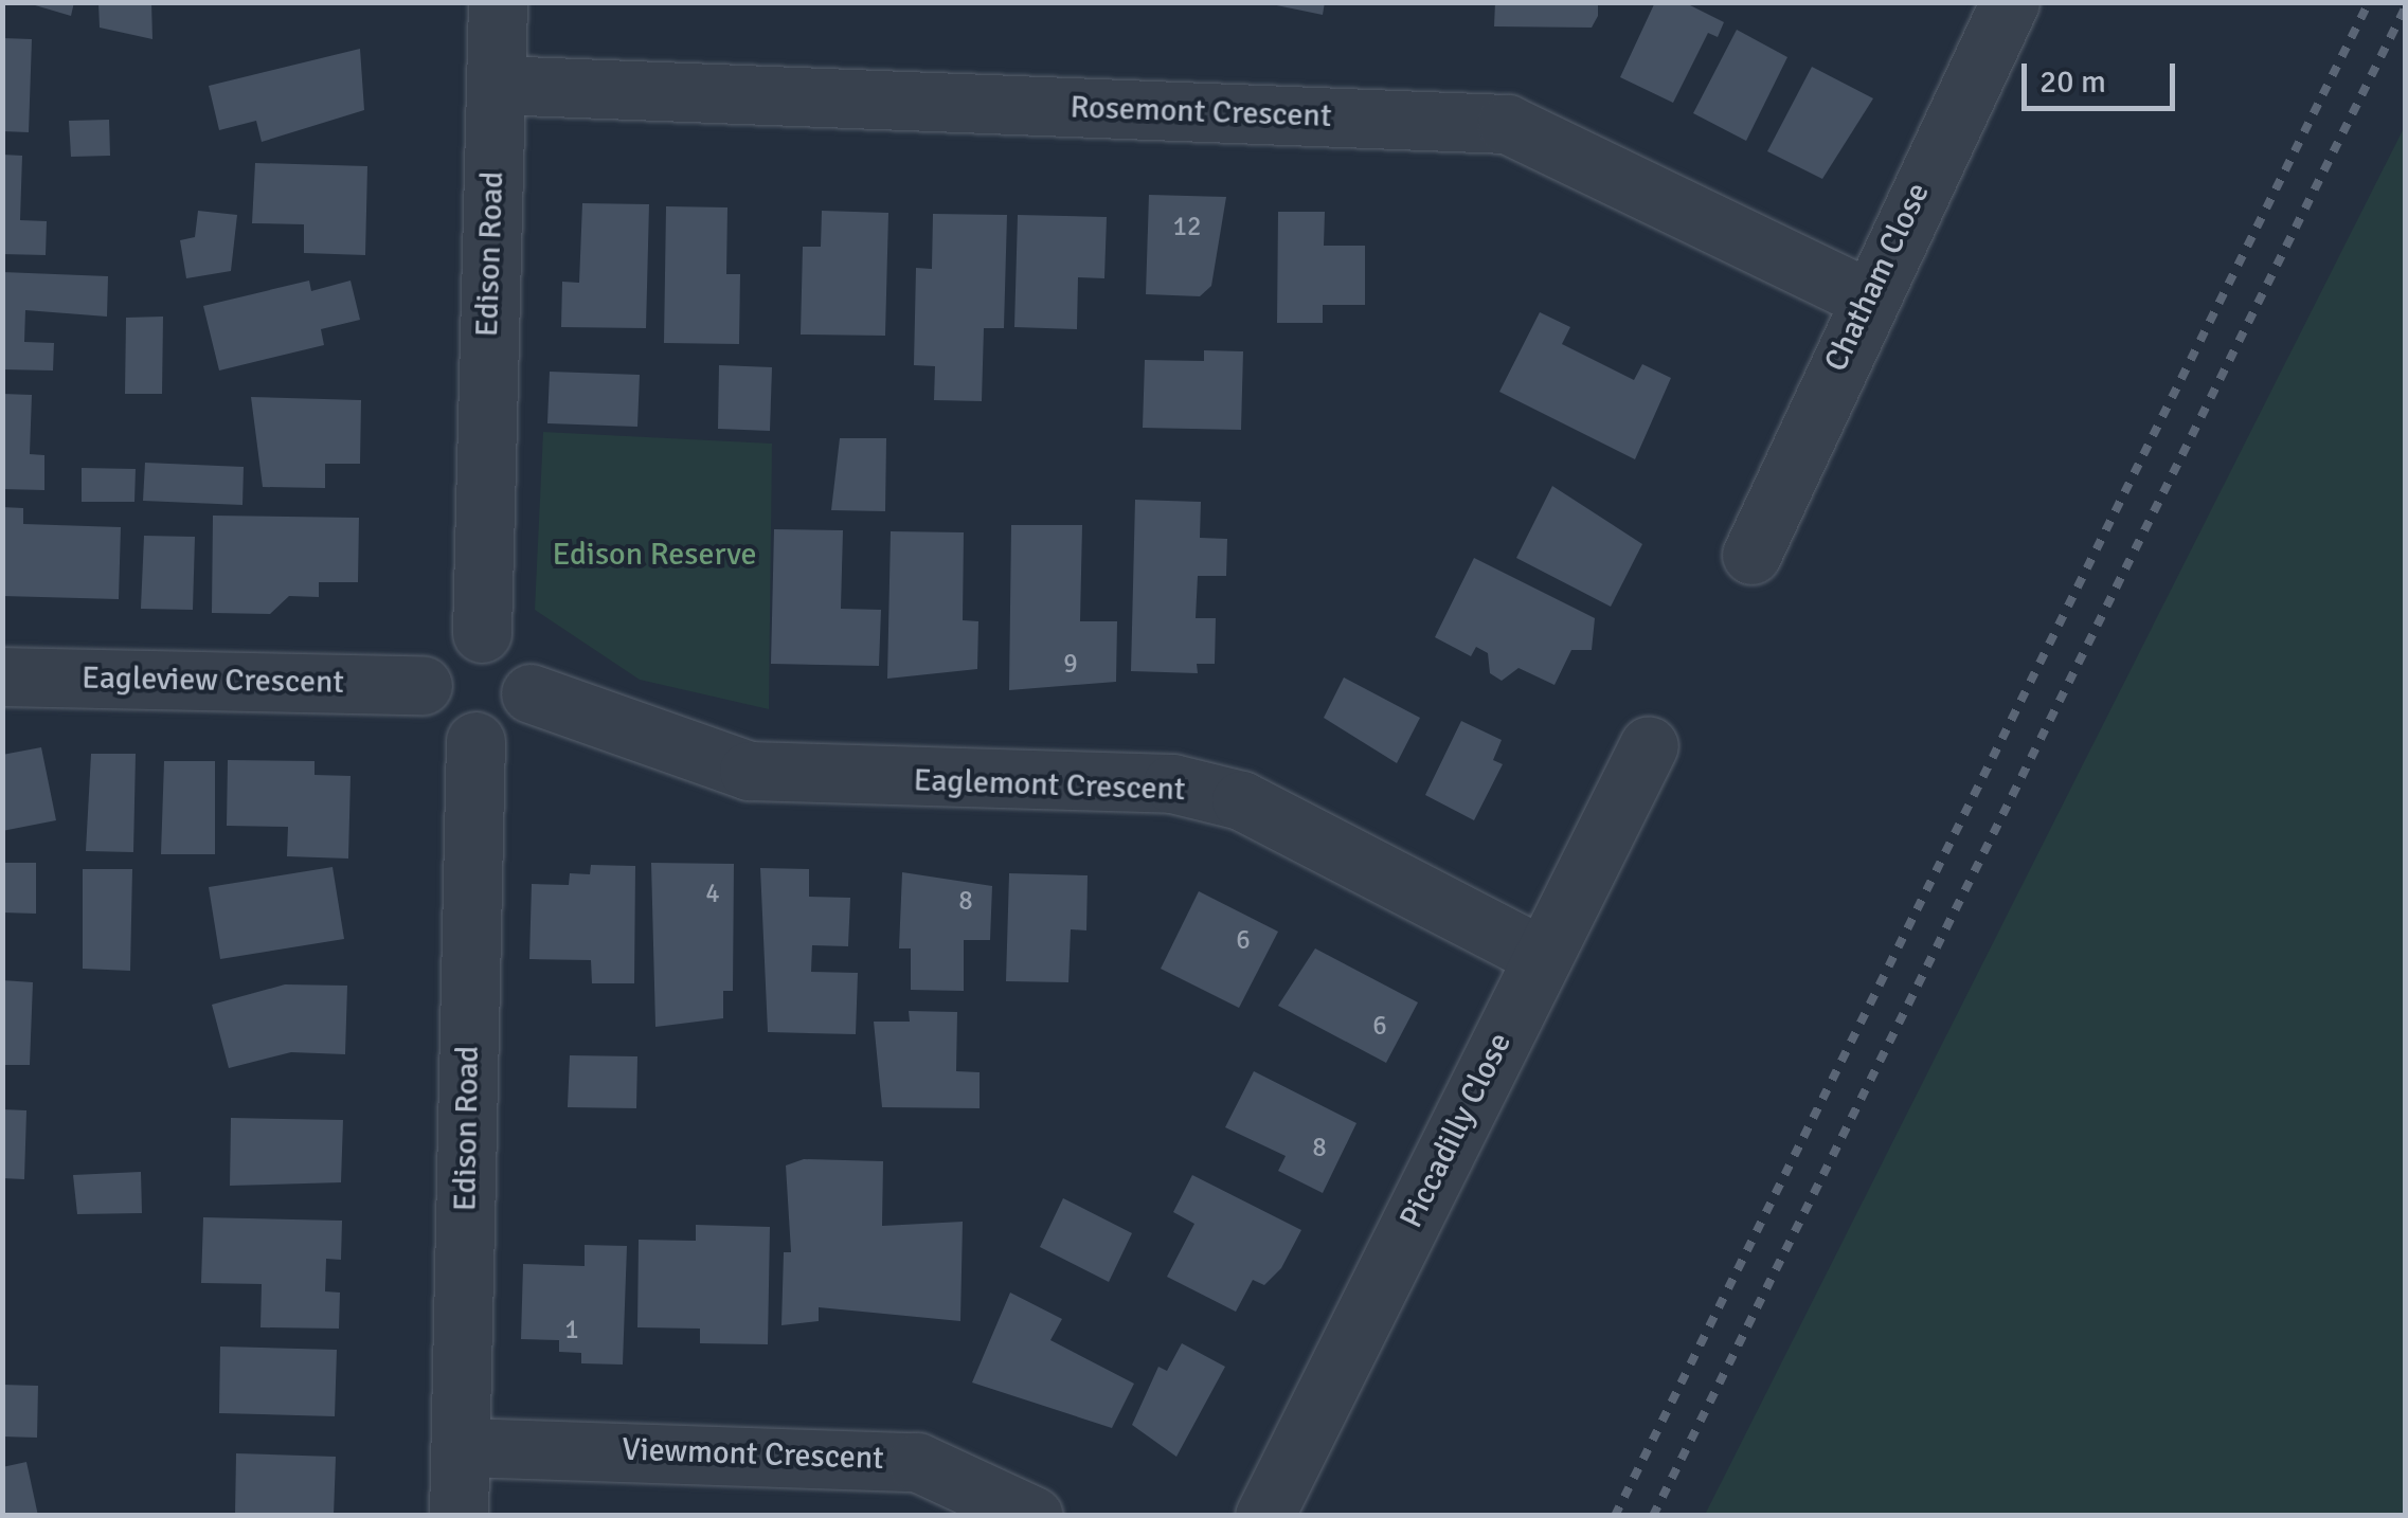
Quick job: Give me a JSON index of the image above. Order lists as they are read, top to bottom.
{
  "streets": {
    "street": [
      "Rosemont Crescent",
      "Edison Road",
      "Chatham Close",
      "Eagleview Crescent",
      "Eaglemont Crescent",
      "Piccadilly Close",
      "Viewmont Crescent"
    ]
  },
  "crossings": [
    ["Rosemont Crescent", "Edison Road"],
    ["Rosemont Crescent", "Chatham Close"],
    ["Edison Road", "Eagleview Crescent"],
    ["Edison Road", "Eaglemont Crescent"],
    ["Edison Road", "Viewmont Crescent"],
    ["Eagleview Crescent", "Eaglemont Crescent"],
    ["Eaglemont Crescent", "Piccadilly Close"]
  ],
  "parks": ["Edison Reserve"],
  "house_numbers": [
    "12",
    "9",
    "4",
    "8",
    "6",
    "6",
    "8",
    "1"
  ],
  "scale_bar": "20 m"
}
